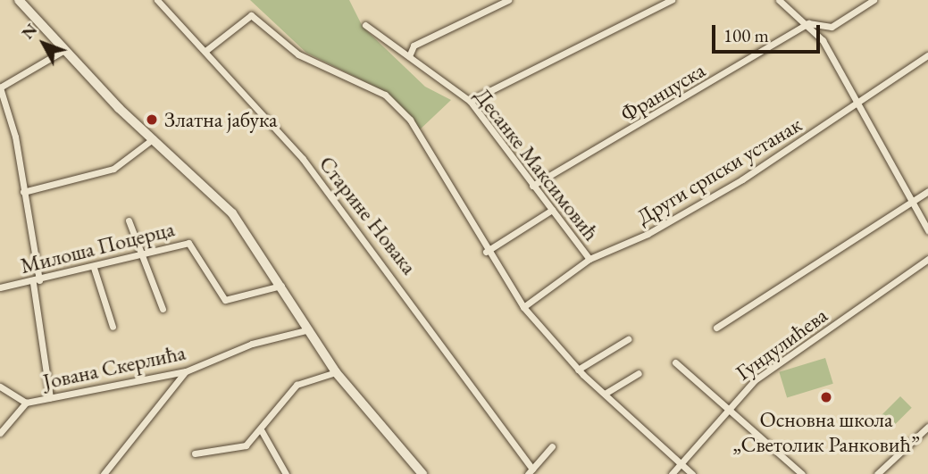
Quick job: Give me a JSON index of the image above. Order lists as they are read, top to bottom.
{
  "streets": {
    "street": [
      "Француска",
      "Десанке Максимовић",
      "Други српски устанак",
      "Старине Новака",
      "Милоша Поцерца",
      "Гундулићева",
      "Јована Скерлића"
    ]
  },
  "crossings": [
    ["Француска", "Десанке Максимовић"],
    ["Десанке Максимовић", "Други српски устанак"]
  ],
  "places": ["Златна јабука", "Основна школа „Светолик Ранковић”"],
  "scale_bar": "100 m",
  "north": "top left"
}
